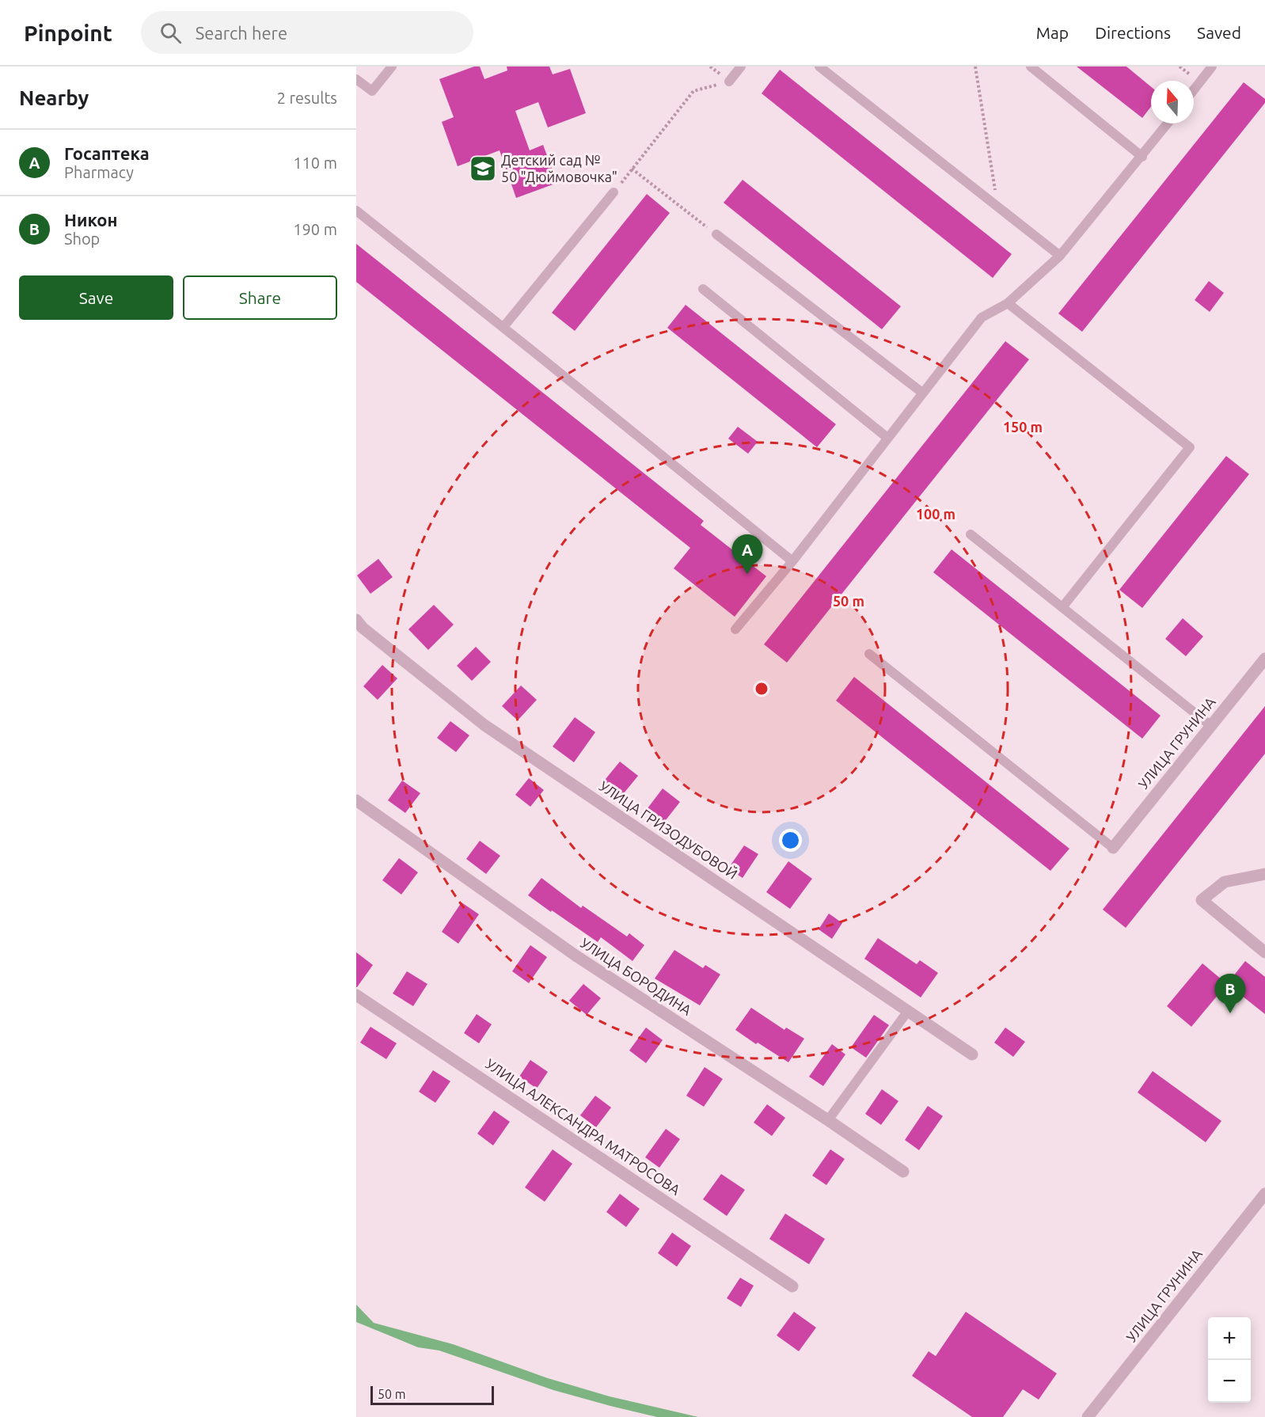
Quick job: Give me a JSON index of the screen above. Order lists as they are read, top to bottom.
{
  "streets": {
    "street": [
      "УЛИЦА ГРУНИНА",
      "УЛИЦА ГРИЗОДУБОВОЙ",
      "УЛИЦА БОРОДИНА",
      "УЛИЦА АЛЕКСАНДРА МАТРОСОВА"
    ]
  },
  "places": {
    "school or university": ["Детский сад № 50 \"Дюймовочка\""]
  },
  "scale_bar": "50 m",
  "north": "top",
  "page": {
    "header": "Pinpoint",
    "search": "Search here",
    "nav": ["Map", "Directions", "Saved"],
    "heading": ["Nearby", "2 results"],
    "list": [
      {
        "mark": "A",
        "name": "Госаптека",
        "note": "Pharmacy",
        "value": "110 m"
      },
      {
        "mark": "B",
        "name": "Никон",
        "note": "Shop",
        "value": "190 m"
      }
    ],
    "buttons": ["Save", "Share"],
    "pins": ["A", "B"],
    "map_buttons": ["+", "−"],
    "scale": "50 m"
  },
  "rings": ["150 m", "100 m", "50 m"]
}
